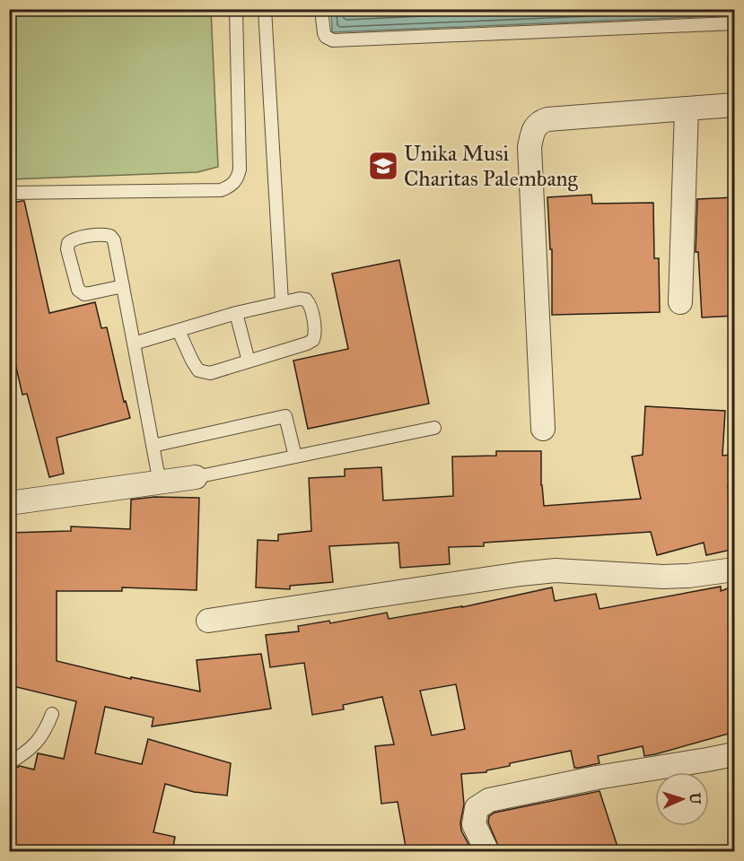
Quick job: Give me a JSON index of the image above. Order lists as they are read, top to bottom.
{
  "places": {
    "school or university": ["Unika Musi Charitas Palembang"]
  },
  "north": "right"
}
